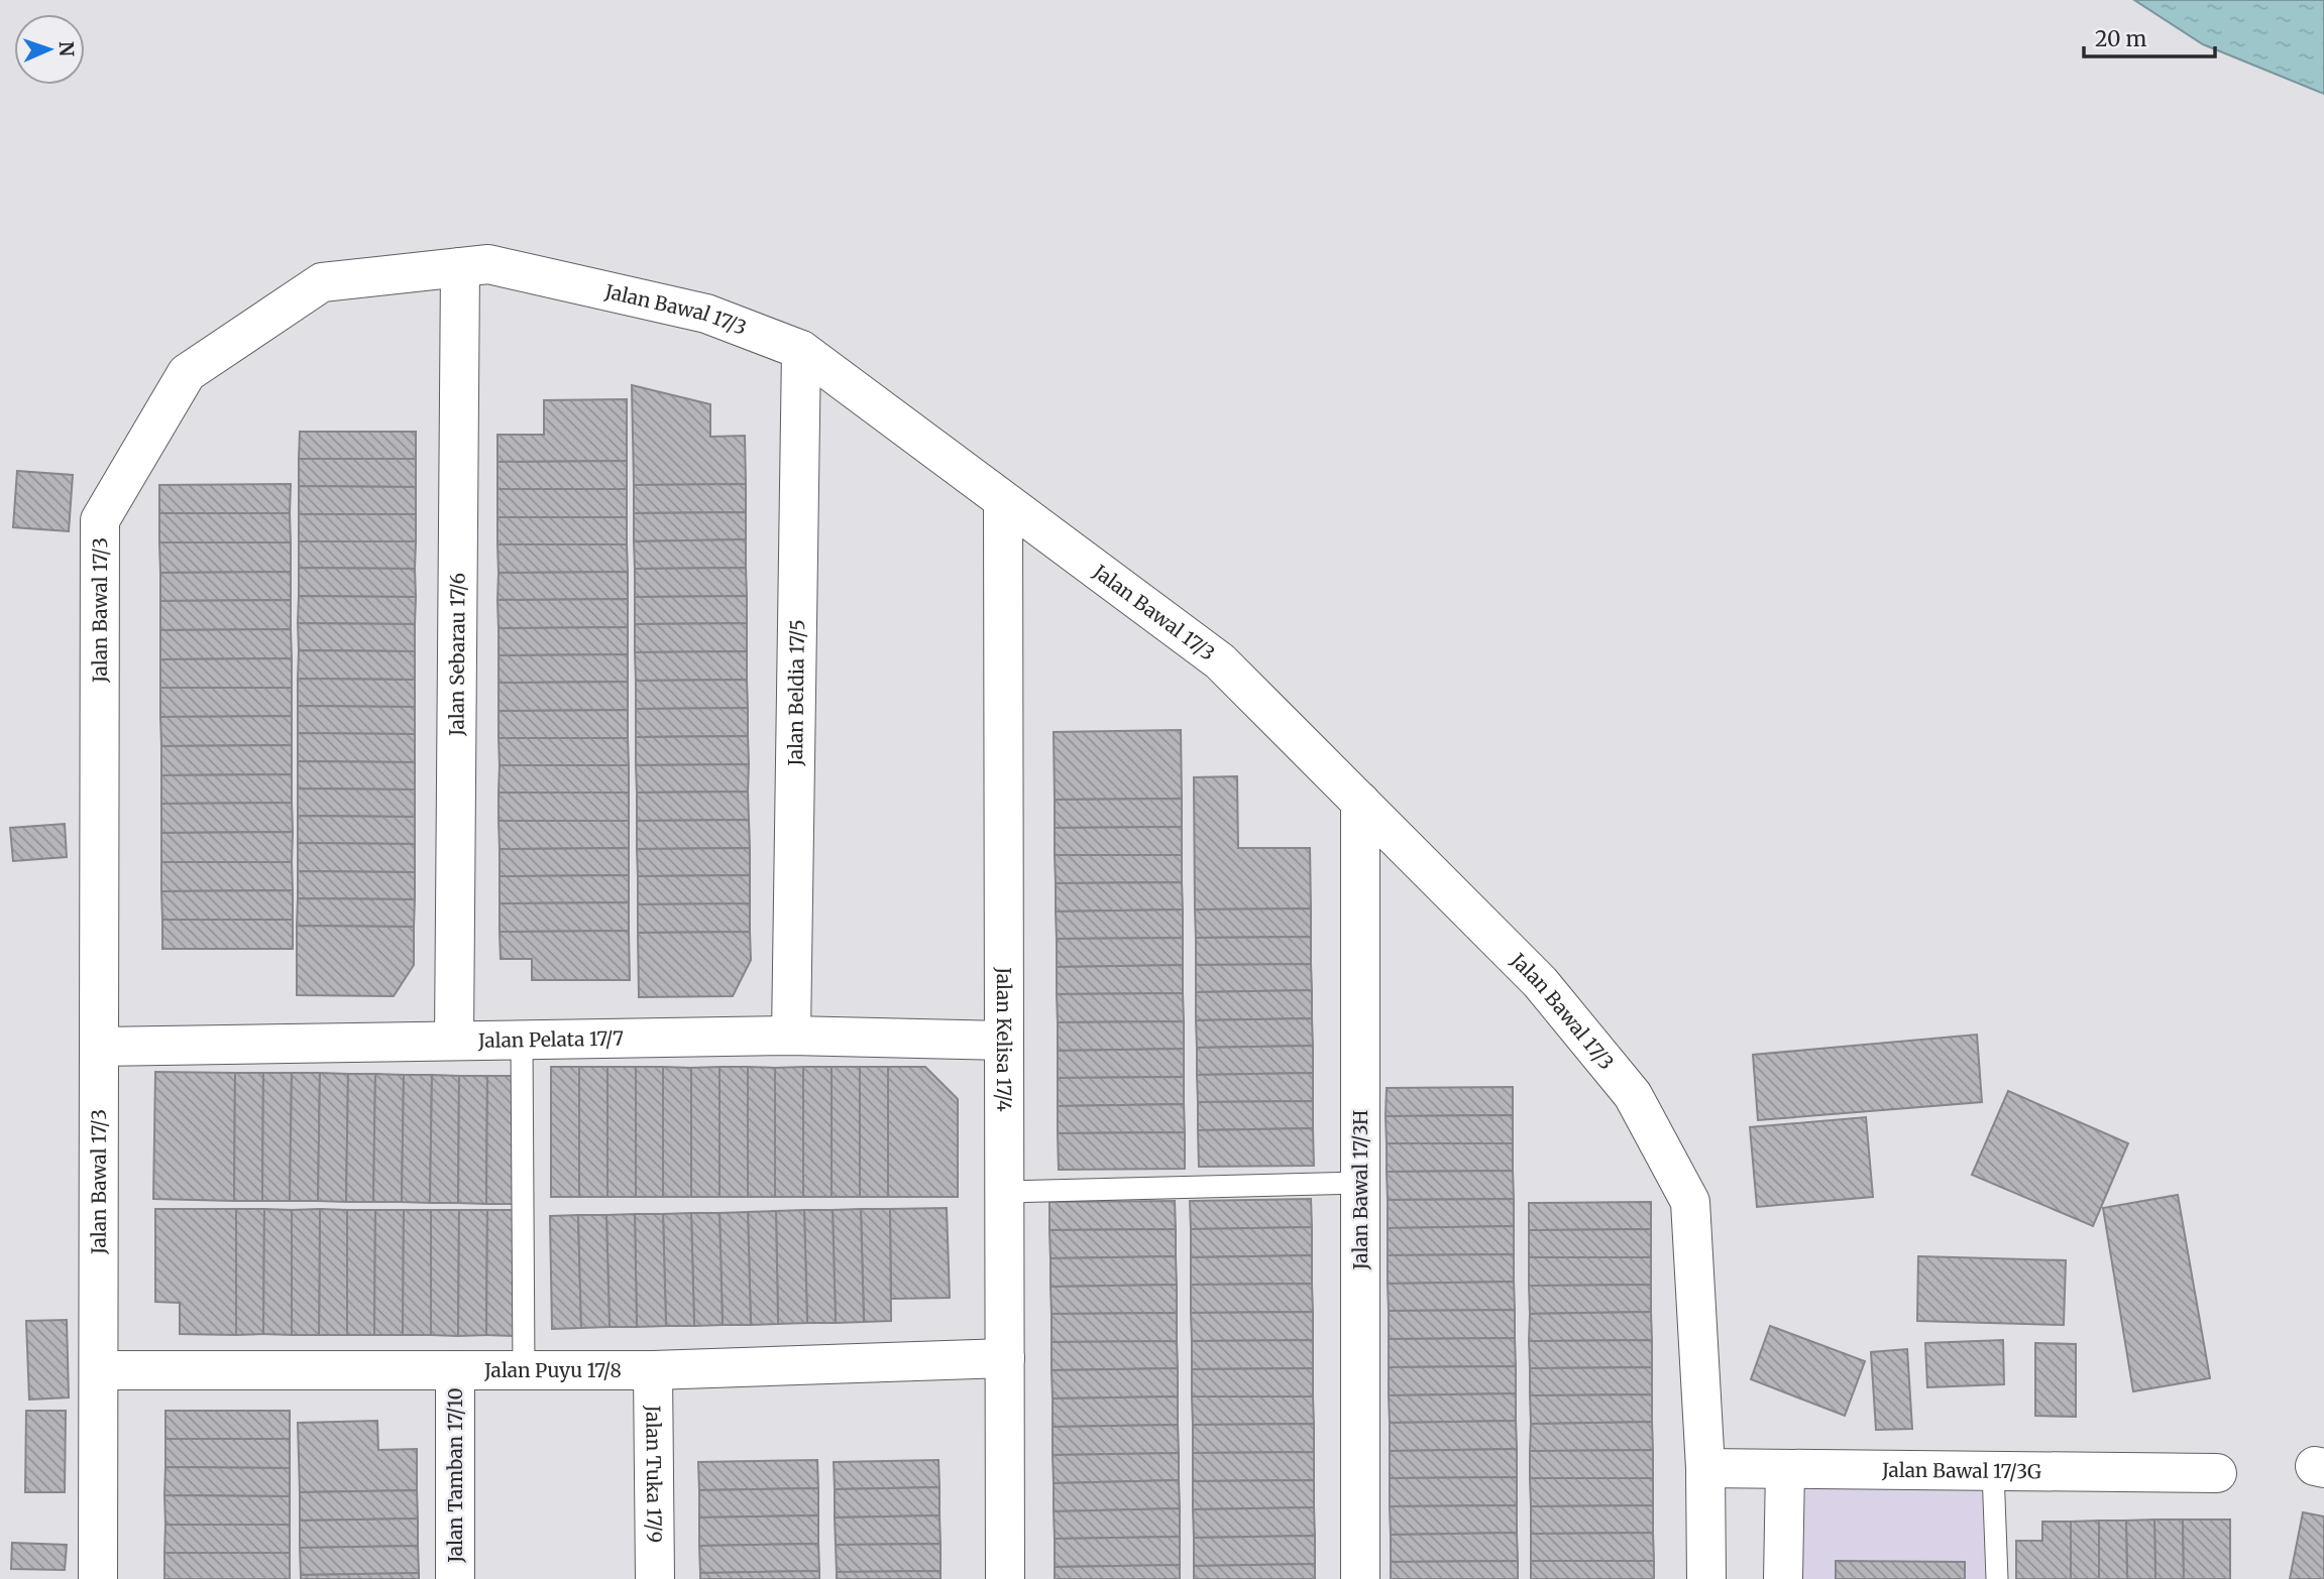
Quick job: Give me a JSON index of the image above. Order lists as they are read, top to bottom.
{
  "streets": {
    "street": [
      "Jalan Bawal 17/3",
      "Jalan Sebarau 17/6",
      "Jalan Beldia 17/5",
      "Jalan Pelata 17/7",
      "Jalan Kelisa 17/4",
      "Jalan Bawal 17/3H",
      "Jalan Puyu 17/8",
      "Jalan Bawal 17/3G",
      "Jalan Tuka 17/9",
      "Jalan Tamban 17/10"
    ]
  },
  "crossings": [
    ["Jalan Bawal 17/3", "Jalan Sebarau 17/6"],
    ["Jalan Bawal 17/3", "Jalan Beldia 17/5"],
    ["Jalan Bawal 17/3", "Jalan Pelata 17/7"],
    ["Jalan Bawal 17/3", "Jalan Kelisa 17/4"],
    ["Jalan Bawal 17/3", "Jalan Bawal 17/3H"],
    ["Jalan Bawal 17/3", "Jalan Puyu 17/8"],
    ["Jalan Bawal 17/3", "Jalan Bawal 17/3G"],
    ["Jalan Sebarau 17/6", "Jalan Pelata 17/7"],
    ["Jalan Beldia 17/5", "Jalan Pelata 17/7"],
    ["Jalan Pelata 17/7", "Jalan Kelisa 17/4"],
    ["Jalan Kelisa 17/4", "Jalan Puyu 17/8"],
    ["Jalan Puyu 17/8", "Jalan Tuka 17/9"],
    ["Jalan Puyu 17/8", "Jalan Tamban 17/10"]
  ],
  "scale_bar": "20 m",
  "north": "right"
}
